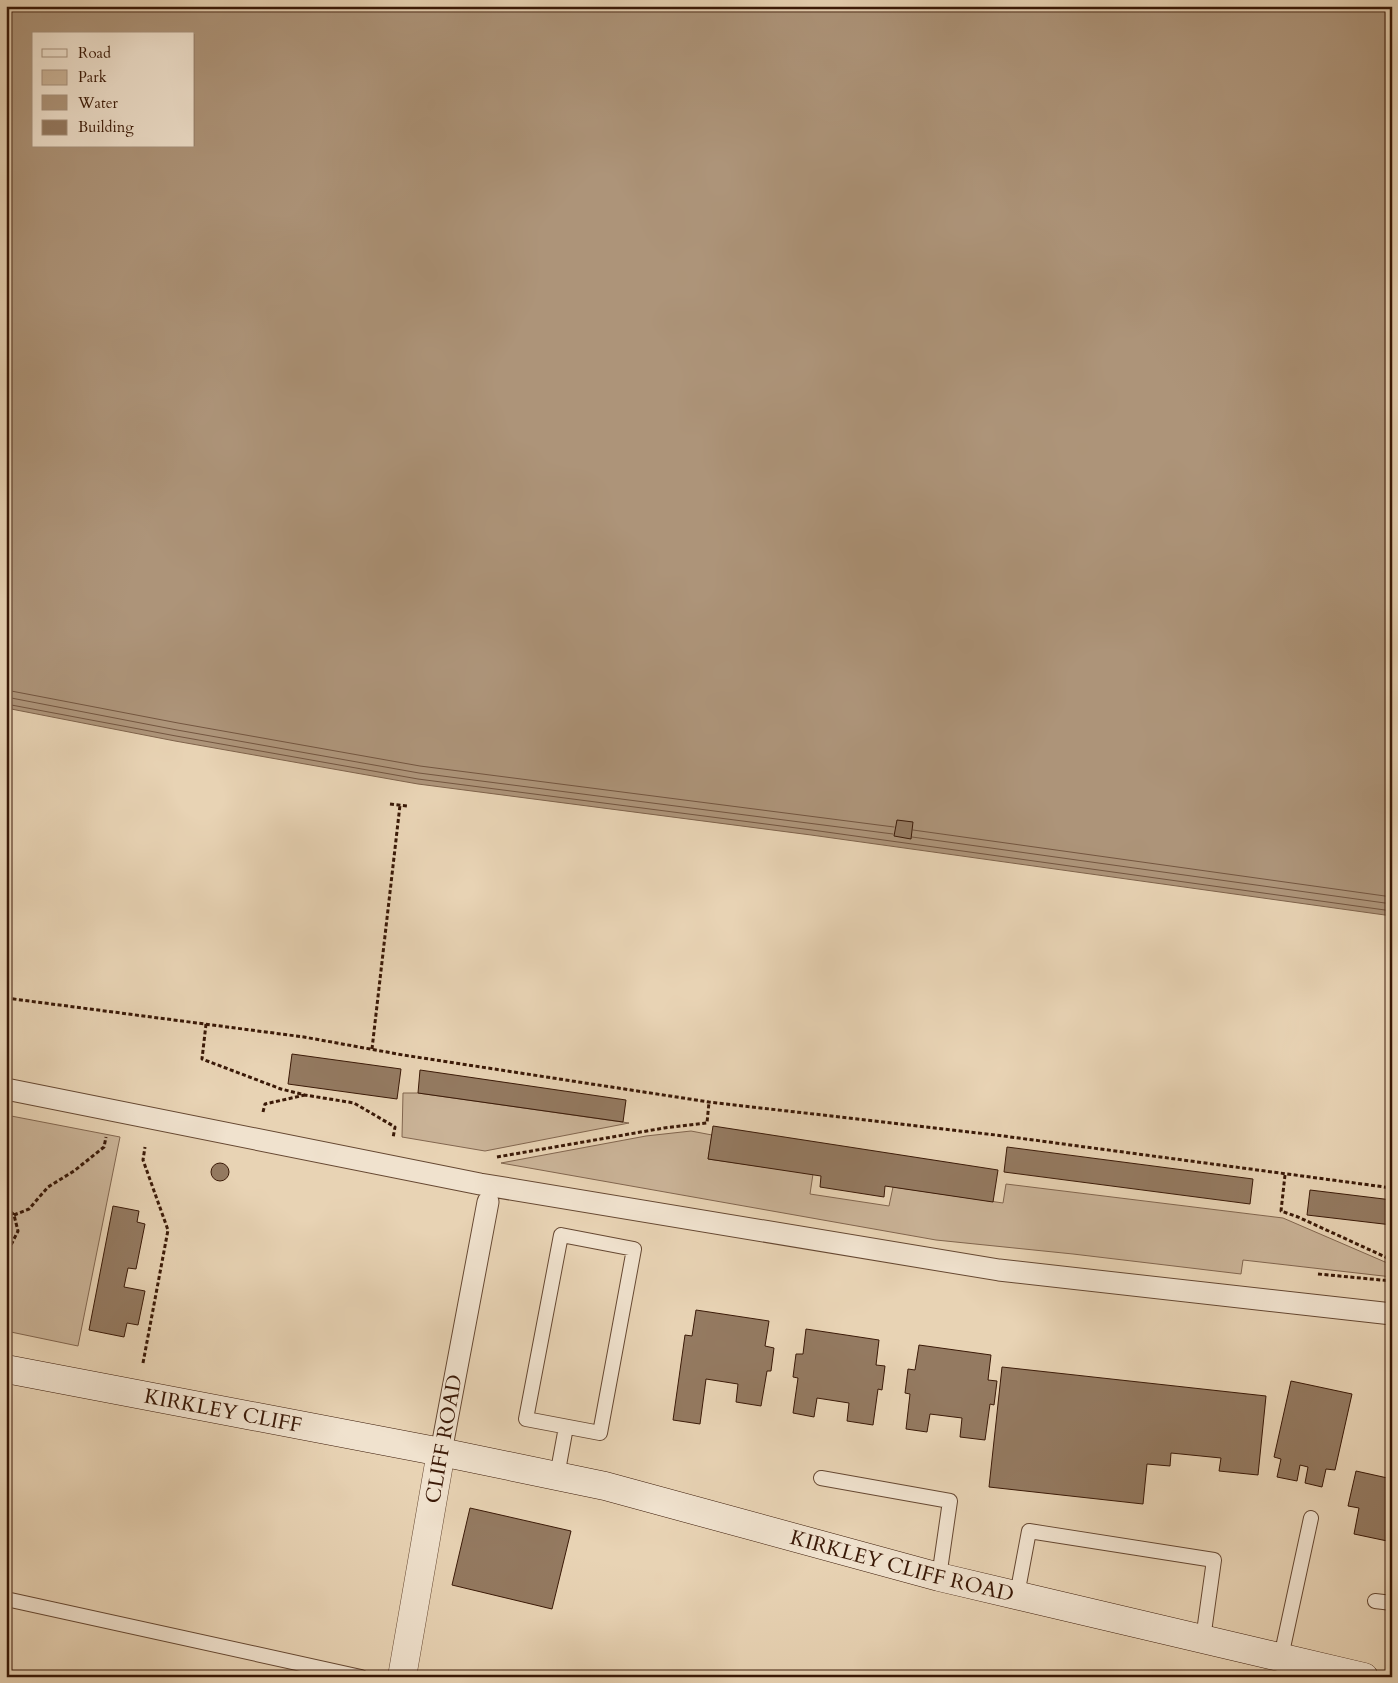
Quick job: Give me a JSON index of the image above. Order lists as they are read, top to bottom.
{
  "streets": {
    "main road": ["KIRKLEY CLIFF", "CLIFF ROAD", "KIRKLEY CLIFF ROAD"]
  },
  "crossings": [
    ["KIRKLEY CLIFF", "CLIFF ROAD"],
    ["KIRKLEY CLIFF", "KIRKLEY CLIFF ROAD"],
    ["CLIFF ROAD", "KIRKLEY CLIFF ROAD"]
  ],
  "legend": [
    "Road",
    "Park",
    "Water",
    "Building"
  ]
}
